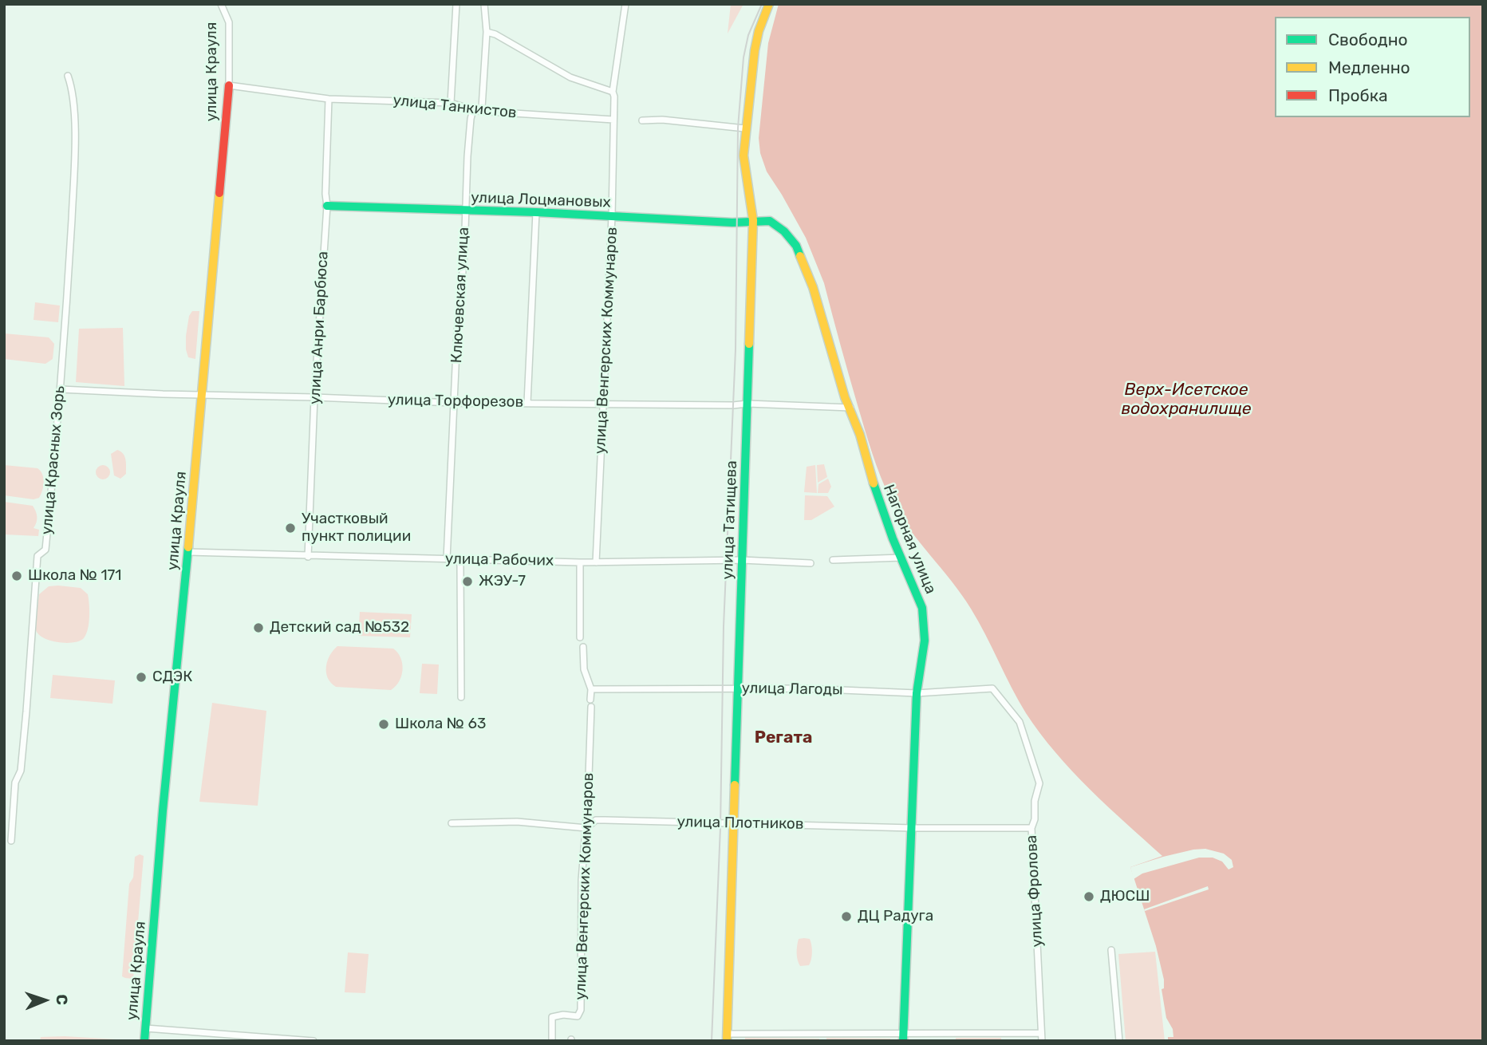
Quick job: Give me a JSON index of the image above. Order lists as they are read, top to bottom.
{
  "streets": {
    "street": [
      "улица Крауля",
      "улица Танкистов",
      "улица Лоцмановых",
      "Ключевская улица",
      "улица Анри Барбюса",
      "улица Венгерских Коммунаров",
      "улица Торфорезов",
      "улица Красных Зорь",
      "улица Татищева",
      "Нагорная улица",
      "улица Рабочих",
      "улица Лагоды",
      "улица Плотников",
      "улица Фролова"
    ]
  },
  "crossings": [
    ["улица Крауля", "улица Танкистов"],
    ["улица Крауля", "улица Торфорезов"],
    ["улица Крауля", "улица Рабочих"],
    ["улица Танкистов", "Ключевская улица"],
    ["улица Танкистов", "улица Анри Барбюса"],
    ["улица Танкистов", "улица Венгерских Коммунаров"],
    ["улица Лоцмановых", "Ключевская улица"],
    ["улица Лоцмановых", "улица Анри Барбюса"],
    ["улица Лоцмановых", "улица Венгерских Коммунаров"],
    ["улица Лоцмановых", "улица Татищева"],
    ["улица Лоцмановых", "Нагорная улица"],
    ["Ключевская улица", "улица Торфорезов"],
    ["Ключевская улица", "улица Рабочих"],
    ["улица Анри Барбюса", "улица Торфорезов"],
    ["улица Анри Барбюса", "улица Рабочих"],
    ["улица Венгерских Коммунаров", "улица Торфорезов"],
    ["улица Венгерских Коммунаров", "улица Рабочих"],
    ["улица Венгерских Коммунаров", "улица Лагоды"],
    ["улица Венгерских Коммунаров", "улица Плотников"],
    ["улица Торфорезов", "улица Красных Зорь"],
    ["улица Торфорезов", "улица Татищева"],
    ["улица Торфорезов", "Нагорная улица"],
    ["улица Татищева", "Нагорная улица"],
    ["улица Татищева", "улица Рабочих"],
    ["улица Татищева", "улица Лагоды"],
    ["улица Татищева", "улица Плотников"],
    ["Нагорная улица", "улица Лагоды"],
    ["Нагорная улица", "улица Плотников"],
    ["улица Лагоды", "улица Фролова"],
    ["улица Плотников", "улица Фролова"]
  ],
  "districts": ["Регата"],
  "water": ["Верх-Исетское водохранилище"],
  "places": [
    "Участковый пункт полиции",
    "Школа № 171",
    "ЖЭУ-7",
    "Детский сад №532",
    "СДЭК",
    "Школа № 63",
    "ДЮСШ",
    "ДЦ Радуга"
  ],
  "legend": ["Свободно", "Медленно", "Пробка"],
  "north": "right"
}
